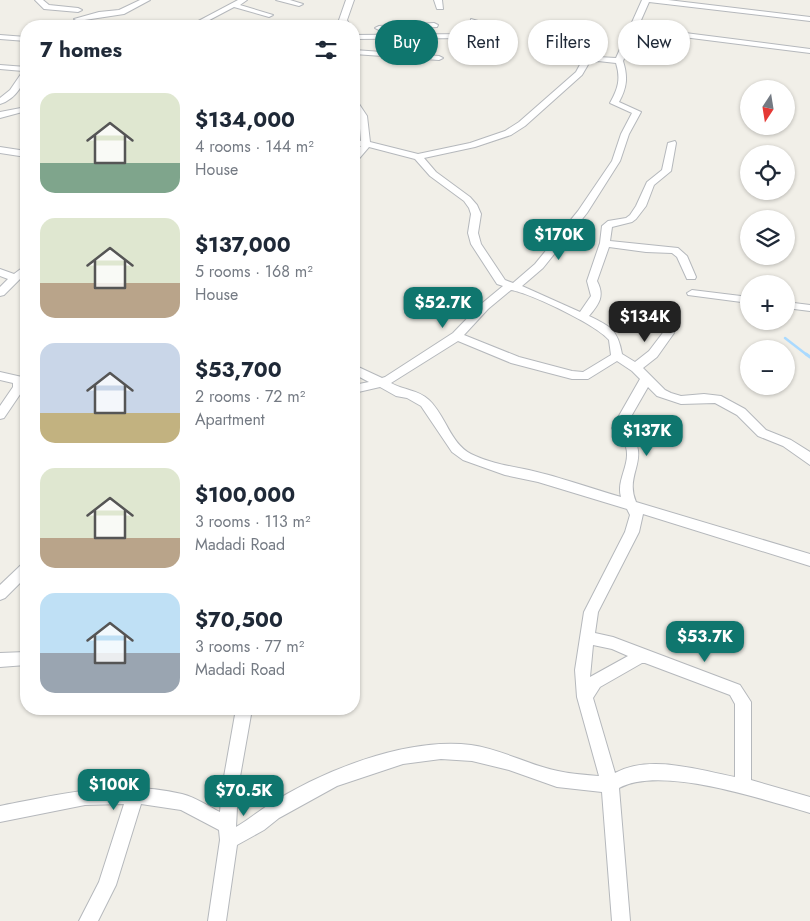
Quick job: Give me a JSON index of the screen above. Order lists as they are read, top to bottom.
{
  "north": "bottom",
  "page": {
    "chip": [
      "Buy",
      "Rent",
      "Filters",
      "New"
    ],
    "heading": "7 homes",
    "map_buttons": ["+", "−"],
    "list": [
      {
        "name": "$134,000",
        "note": "4 rooms · 144 m² · House"
      },
      {
        "name": "$137,000",
        "note": "5 rooms · 168 m² · House"
      },
      {
        "name": "$53,700",
        "note": "2 rooms · 72 m² · Apartment"
      },
      {
        "name": "$100,000",
        "note": "3 rooms · 113 m² · Madadi Road"
      },
      {
        "name": "$70,500",
        "note": "3 rooms · 77 m² · Madadi Road"
      }
    ],
    "price": [
      "$170K",
      "$52.7K",
      "$134K",
      "$137K",
      "$53.7K",
      "$100K",
      "$70.5K"
    ]
  }
}
